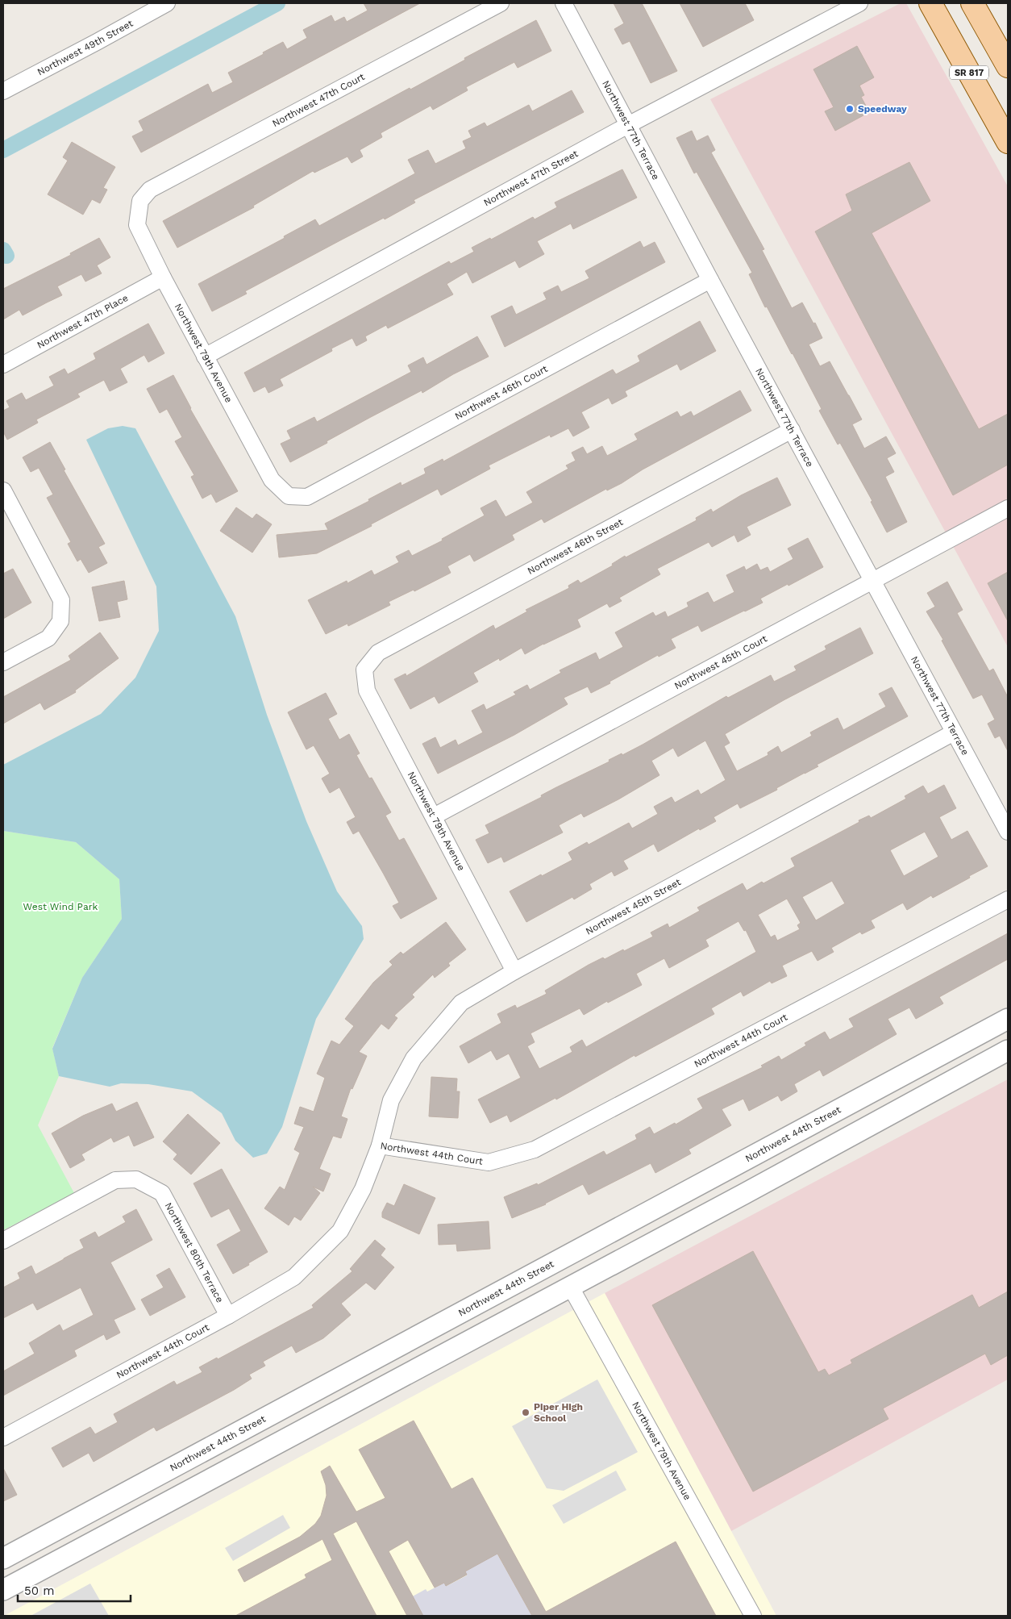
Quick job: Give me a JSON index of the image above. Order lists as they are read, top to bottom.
{
  "streets": {
    "main road": ["SR 817"],
    "street": [
      "Northwest 49th Street",
      "Northwest 47th Court",
      "Northwest 77th Terrace",
      "Northwest 47th Street",
      "Northwest 47th Place",
      "Northwest 79th Avenue",
      "Northwest 46th Court",
      "Northwest 46th Street",
      "Northwest 45th Court",
      "Northwest 45th Street",
      "Northwest 44th Court",
      "Northwest 44th Street",
      "Northwest 80th Terrace"
    ]
  },
  "crossings": [
    ["Northwest 47th Court", "Northwest 79th Avenue"],
    ["Northwest 77th Terrace", "Northwest 47th Street"],
    ["Northwest 77th Terrace", "Northwest 46th Court"],
    ["Northwest 77th Terrace", "Northwest 46th Street"],
    ["Northwest 77th Terrace", "Northwest 45th Court"],
    ["Northwest 77th Terrace", "Northwest 45th Street"],
    ["Northwest 47th Street", "Northwest 79th Avenue"],
    ["Northwest 47th Place", "Northwest 79th Avenue"],
    ["Northwest 79th Avenue", "Northwest 46th Court"],
    ["Northwest 79th Avenue", "Northwest 46th Street"],
    ["Northwest 79th Avenue", "Northwest 45th Court"],
    ["Northwest 79th Avenue", "Northwest 45th Street"],
    ["Northwest 45th Street", "Northwest 44th Court"],
    ["Northwest 44th Court", "Northwest 80th Terrace"]
  ],
  "parks": ["West Wind Park"],
  "places": ["Speedway", "Piper High School"],
  "scale_bar": "50 m"
}
